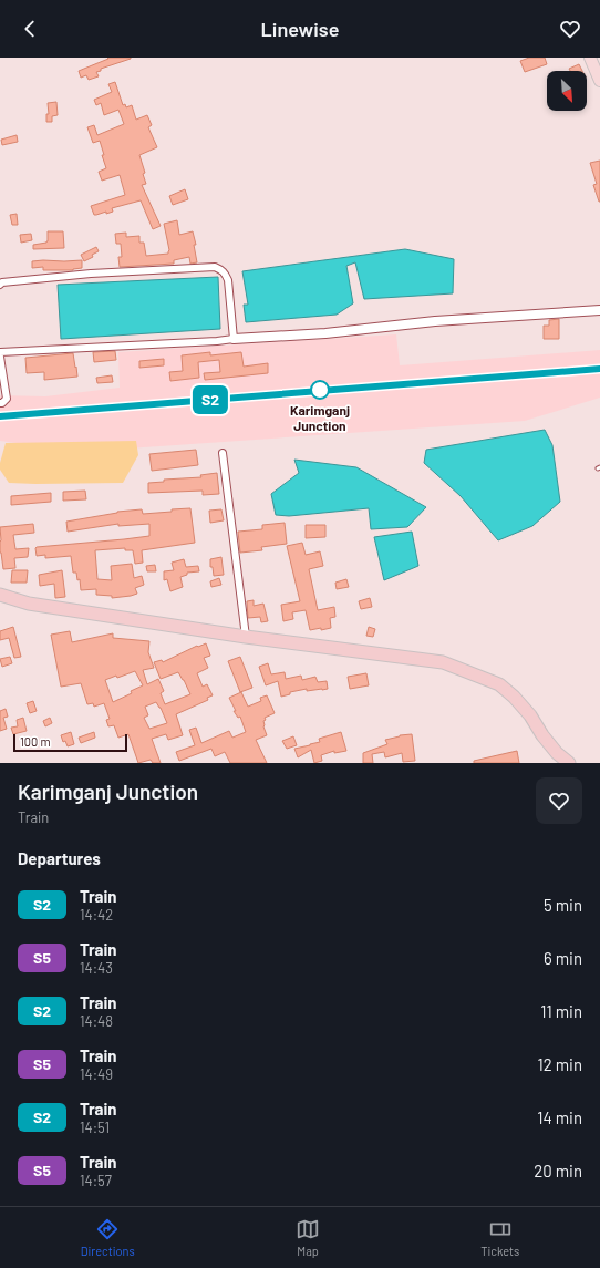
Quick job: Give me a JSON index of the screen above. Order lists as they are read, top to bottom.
{
  "places": ["Karimganj Junction"],
  "scale_bar": "100 m",
  "north": "bottom right",
  "page": {
    "header": "Linewise",
    "on_map": "S2",
    "scale": "100 m",
    "heading": [
      ["Karimganj Junction", "Train"],
      "Departures"
    ],
    "list": [
      {
        "mark": "S2",
        "name": "Train",
        "note": "14:42",
        "value": "5 min"
      },
      {
        "mark": "S5",
        "name": "Train",
        "note": "14:43",
        "value": "6 min"
      },
      {
        "mark": "S2",
        "name": "Train",
        "note": "14:48",
        "value": "11 min"
      },
      {
        "mark": "S5",
        "name": "Train",
        "note": "14:49",
        "value": "12 min"
      },
      {
        "mark": "S2",
        "name": "Train",
        "note": "14:51",
        "value": "14 min"
      },
      {
        "mark": "S5",
        "name": "Train",
        "note": "14:57",
        "value": "20 min"
      }
    ],
    "tabs": ["Directions", "Map", "Tickets"]
  }
}
